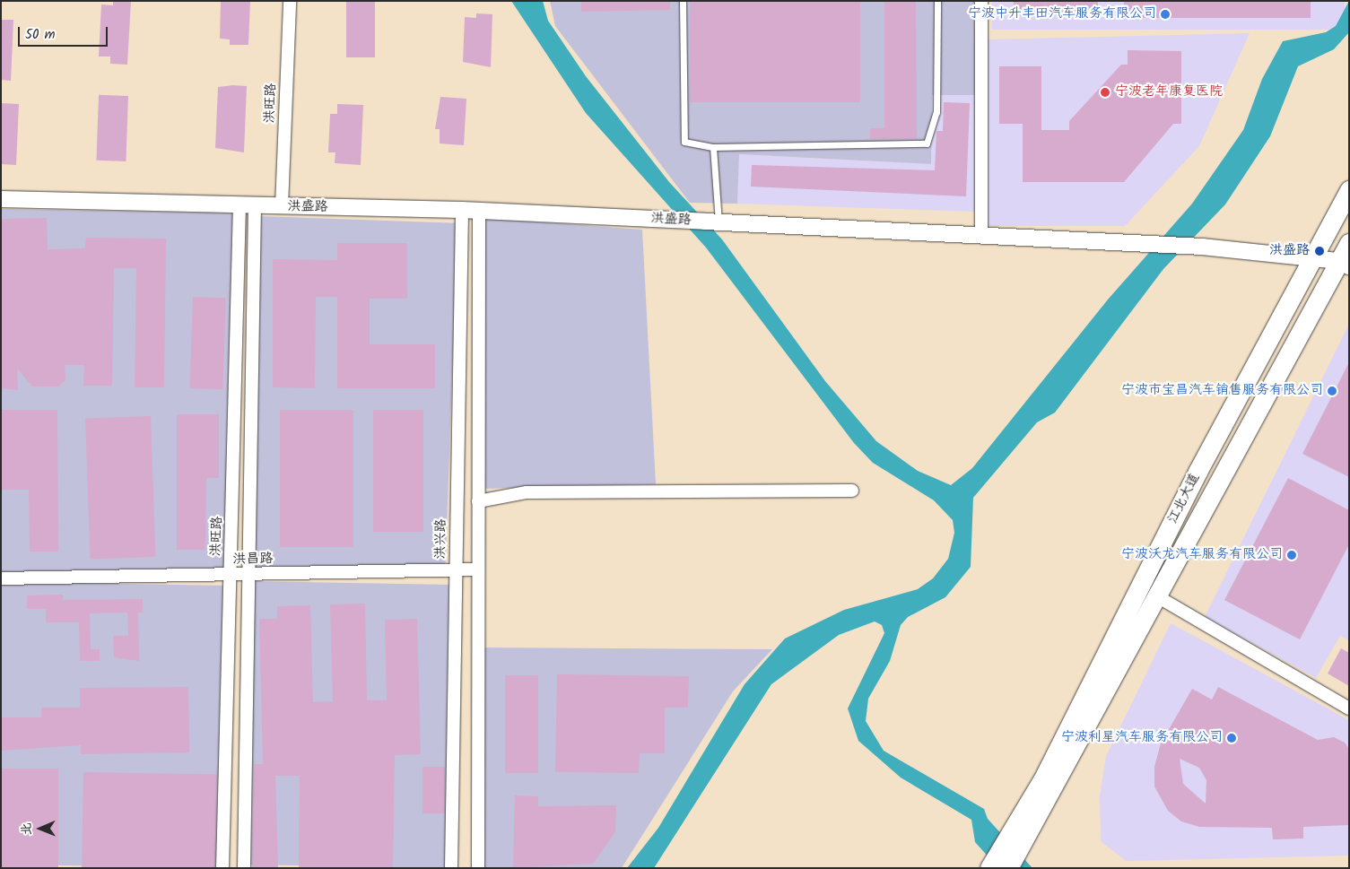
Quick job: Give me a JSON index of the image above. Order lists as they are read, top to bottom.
{
  "streets": {
    "main road": ["江北大道"],
    "street": [
      "洪旺路",
      "洪盛路",
      "洪兴路",
      "洪昌路"
    ]
  },
  "crossings": [
    ["洪旺路", "洪盛路"],
    ["洪旺路", "洪昌路"],
    ["洪盛路", "江北大道"],
    ["洪盛路", "洪兴路"],
    ["洪兴路", "洪昌路"]
  ],
  "places": [
    "宁波中升丰田汽车服务有限公司",
    "宁波老年康复医院",
    "洪盛路",
    "宁波市宝昌汽车销售服务有限公司",
    "宁波沃龙汽车服务有限公司",
    "宁波利星汽车服务有限公司"
  ],
  "scale_bar": "50 m",
  "north": "left"
}
